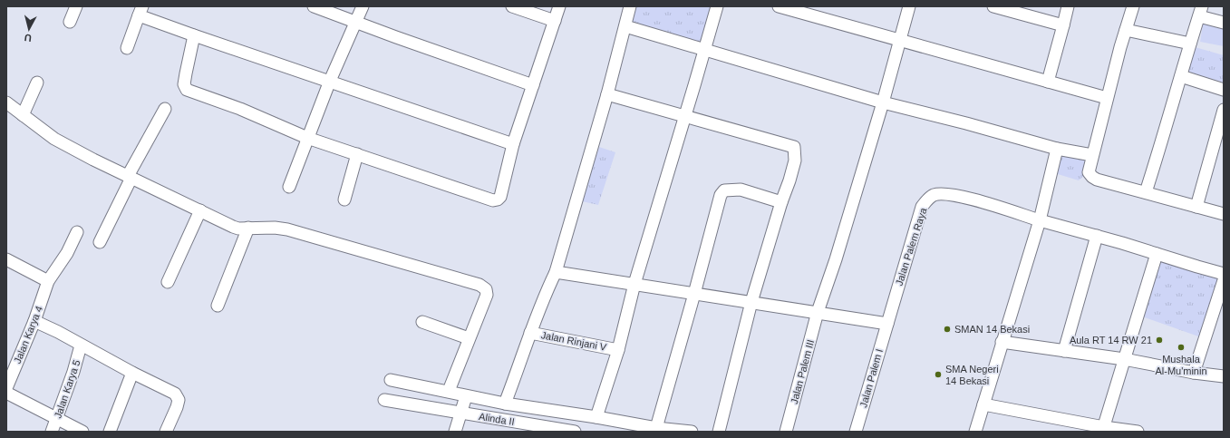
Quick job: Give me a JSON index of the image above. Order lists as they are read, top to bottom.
{
  "streets": {
    "street": [
      "Jalan Palem Raya",
      "Jalan Karya 4",
      "Jalan Rinjani V",
      "Jalan Palem III",
      "Jalan Palem I",
      "Jalan Karya 5",
      "Alinda II"
    ]
  },
  "crossings": [
    ["Jalan Palem Raya", "Jalan Palem I"]
  ],
  "places": [
    "SMAN 14 Bekasi",
    "Aula RT 14 RW 21",
    "Mushala Al-Mu'minin",
    "SMA Negeri 14 Bekasi"
  ],
  "north": "bottom"
}
